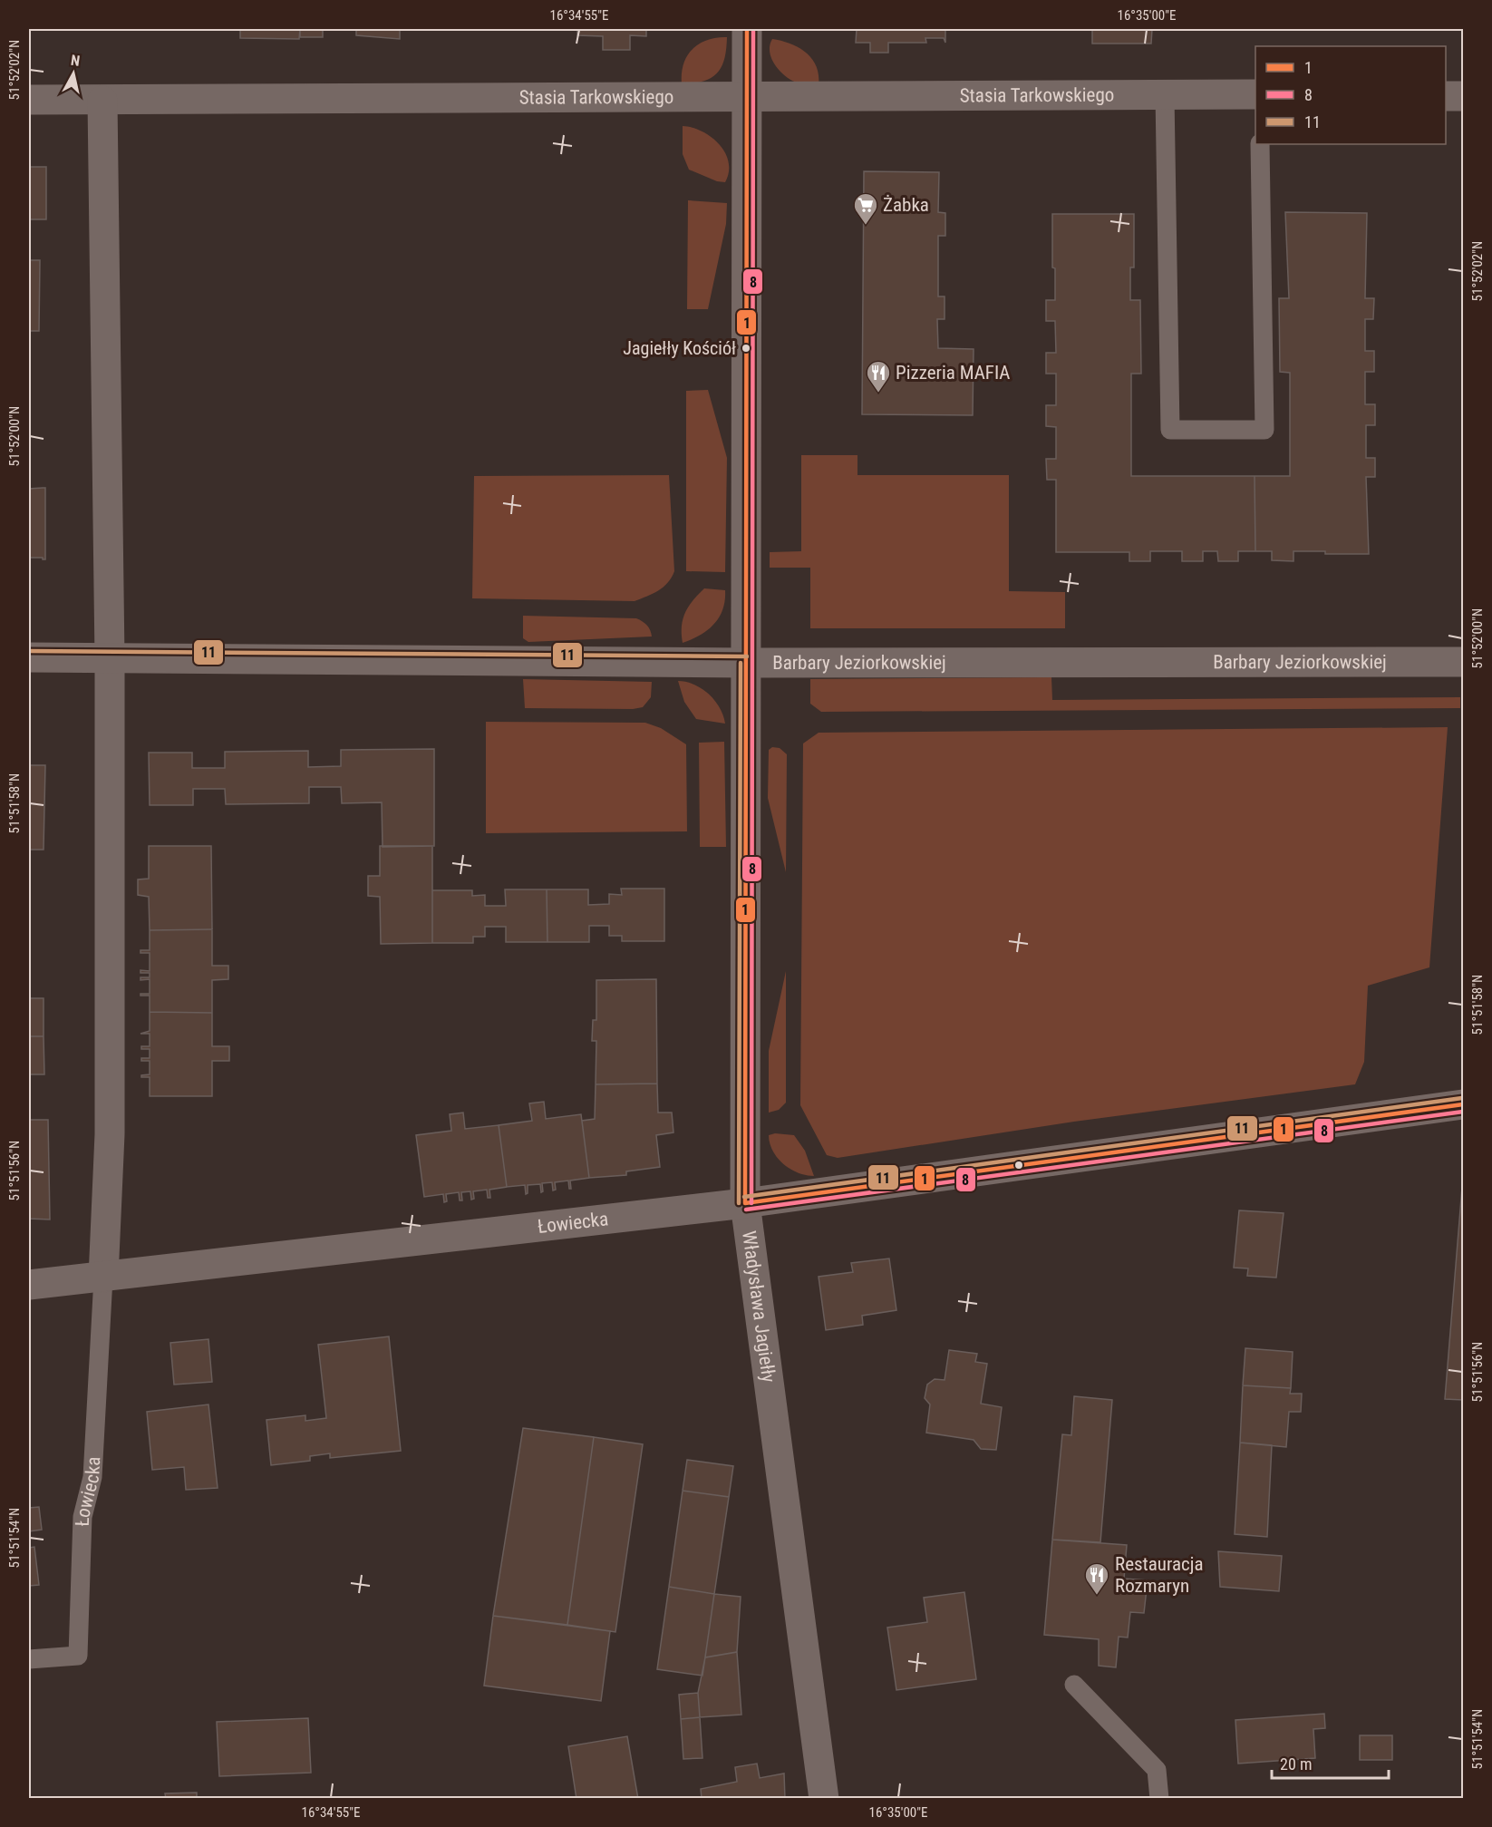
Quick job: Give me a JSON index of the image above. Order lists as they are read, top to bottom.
{
  "streets": {
    "street": [
      "Stasia Tarkowskiego",
      "Barbary Jeziorkowskiej",
      "Łowiecka",
      "Władysława Jagiełły"
    ]
  },
  "crossings": [
    ["Stasia Tarkowskiego", "Władysława Jagiełły"],
    ["Barbary Jeziorkowskiej", "Władysława Jagiełły"],
    ["Łowiecka", "Władysława Jagiełły"]
  ],
  "places": {
    "supermarket": ["Żabka"],
    "other": ["Jagiełły Kościół"],
    "restaurant": ["Pizzeria MAFIA", "Restauracja Rozmaryn"]
  },
  "lines": ["transit line 1", "transit line 8", "transit line 11"],
  "legend": ["1", "8", "11"],
  "scale_bar": "20 m",
  "north": "top",
  "coordinates": [
    "16°34'55\"E",
    "16°35'00\"E",
    "51°52'02\"N",
    "51°52'00\"N",
    "51°51'58\"N",
    "51°51'56\"N",
    "51°51'54\"N"
  ]
}
